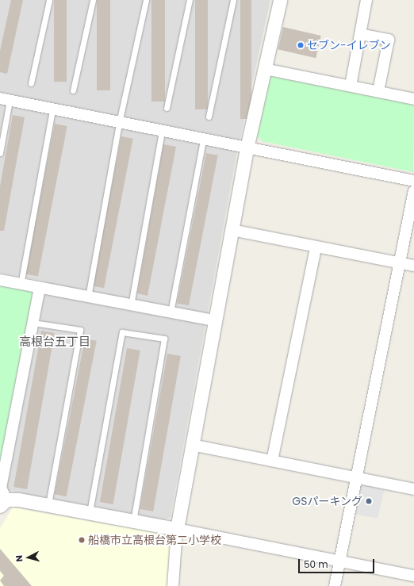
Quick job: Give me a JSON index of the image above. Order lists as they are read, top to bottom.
{
  "districts": ["高根台五丁目"],
  "places": ["セブン-イレブン", "GSパーキング", "船橋市立高根台第二小学校"],
  "scale_bar": "50 m",
  "north": "left"
}
